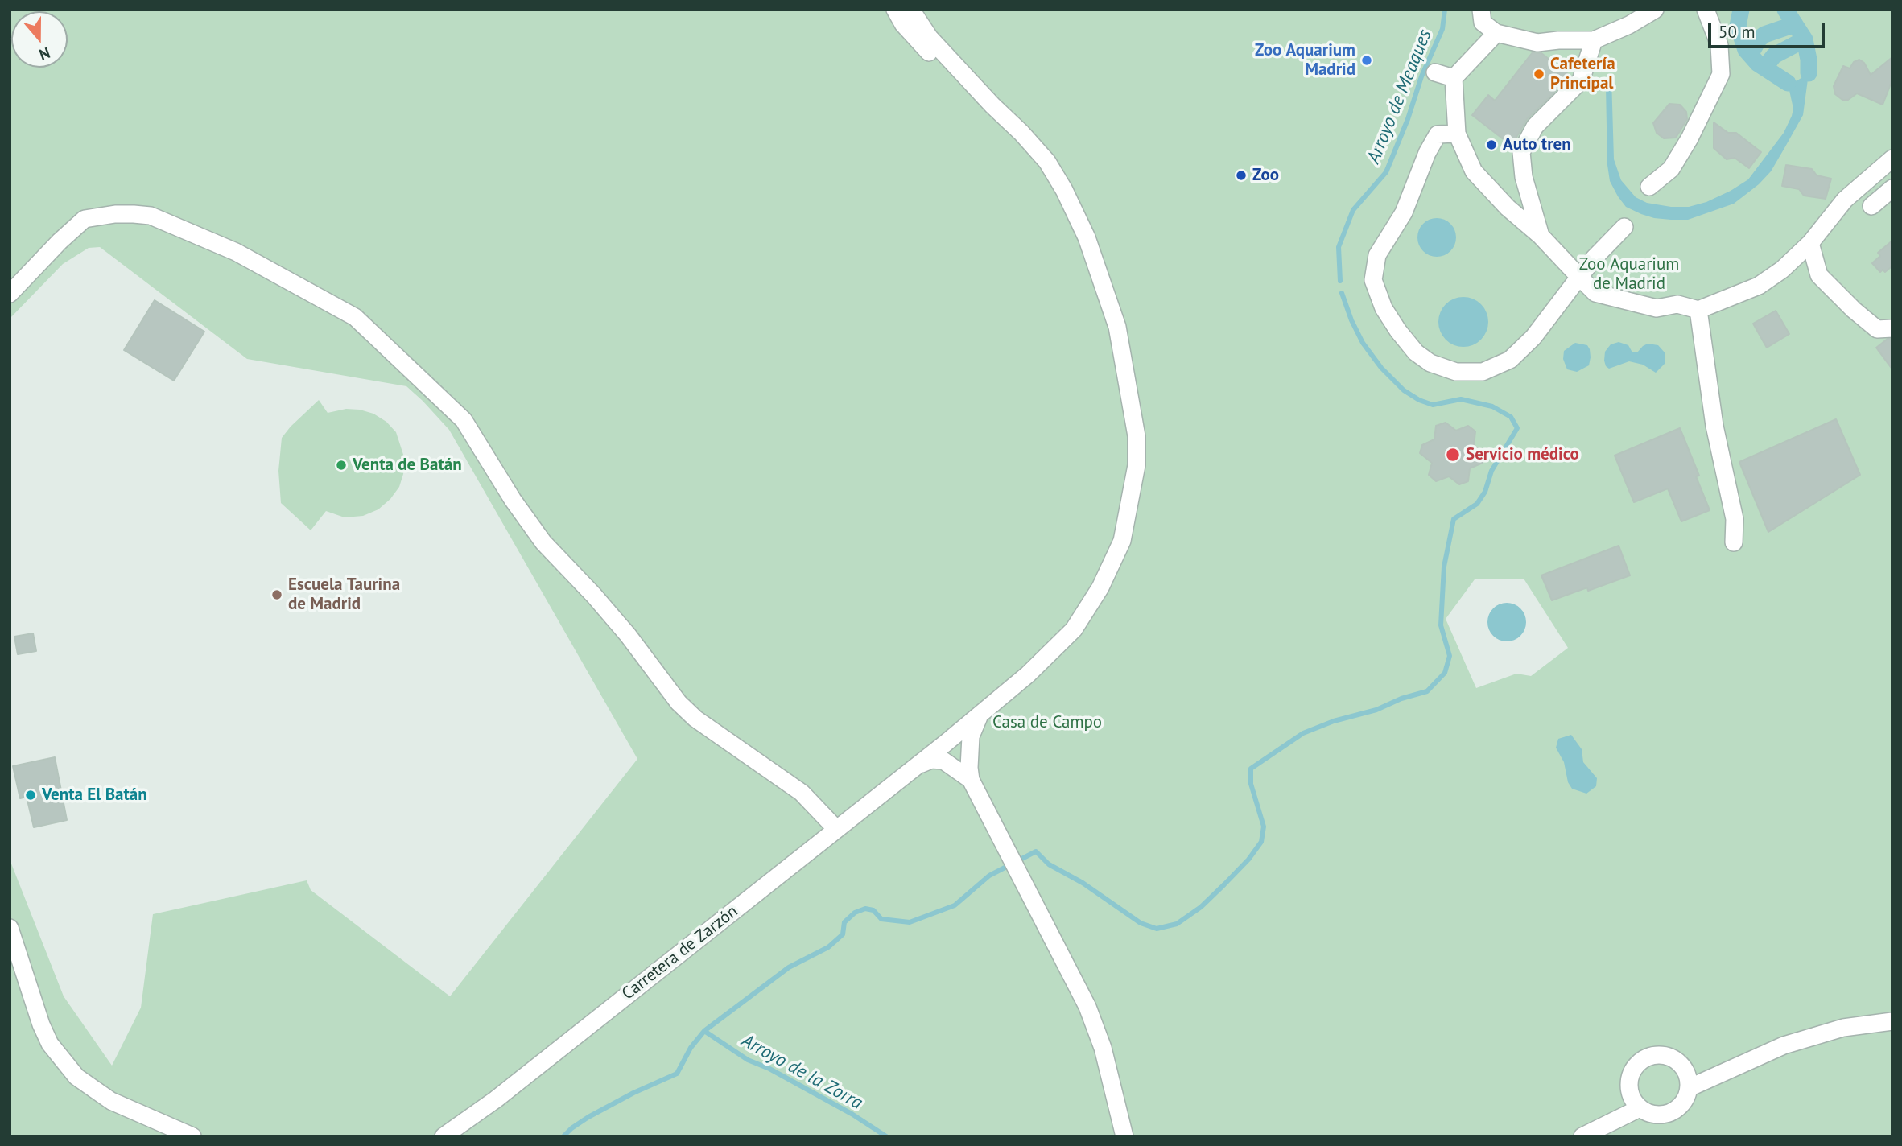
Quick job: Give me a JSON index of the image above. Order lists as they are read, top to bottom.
{
  "streets": {
    "street": ["Carretera de Zarzón"]
  },
  "water": ["Arroyo de Meaques", "Arroyo de la Zorra"],
  "parks": ["Zoo Aquarium de Madrid", "Casa de Campo"],
  "places": [
    "Zoo Aquarium Madrid",
    "Cafetería Principal",
    "Auto tren",
    "Zoo",
    "Servicio médico",
    "Venta de Batán",
    "Escuela Taurina de Madrid",
    "Venta El Batán"
  ],
  "scale_bar": "50 m",
  "north": "bottom"
}
